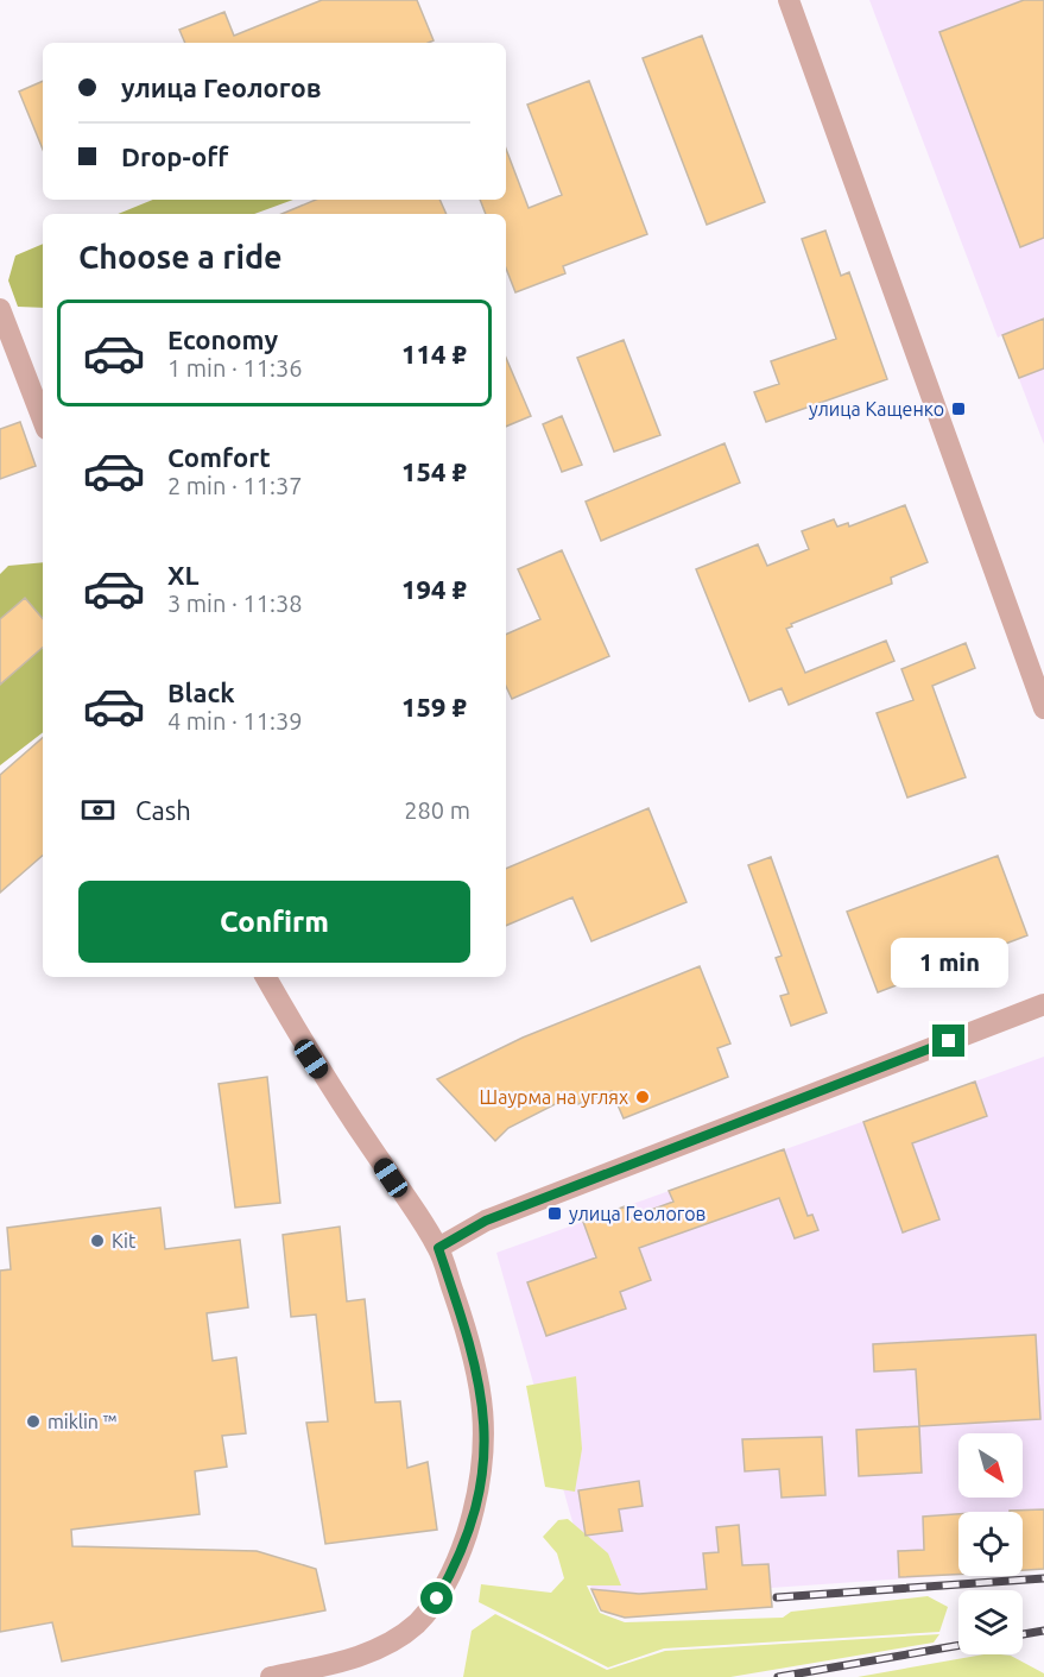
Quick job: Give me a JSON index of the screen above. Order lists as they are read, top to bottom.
{
  "places": {
    "transit": ["улица Кащенко", "улица Геологов"],
    "other": ["Шаурма на углях", "Kit", "miklin ™"]
  },
  "north": "bottom right",
  "page": {
    "banner": ["улица Геологов", "Drop-off"],
    "heading": "Choose a ride",
    "list": [
      {
        "name": "Economy",
        "note": "1 min · 11:36",
        "value": "114 ₽"
      },
      {
        "name": "Comfort",
        "note": "2 min · 11:37",
        "value": "154 ₽"
      },
      {
        "name": "XL",
        "note": "3 min · 11:38",
        "value": "194 ₽"
      },
      {
        "name": "Black",
        "note": "4 min · 11:39",
        "value": "159 ₽"
      }
    ],
    "pay": ["Cash", "280 m"],
    "buttons": "Confirm",
    "bubble": "1 min"
  }
}
